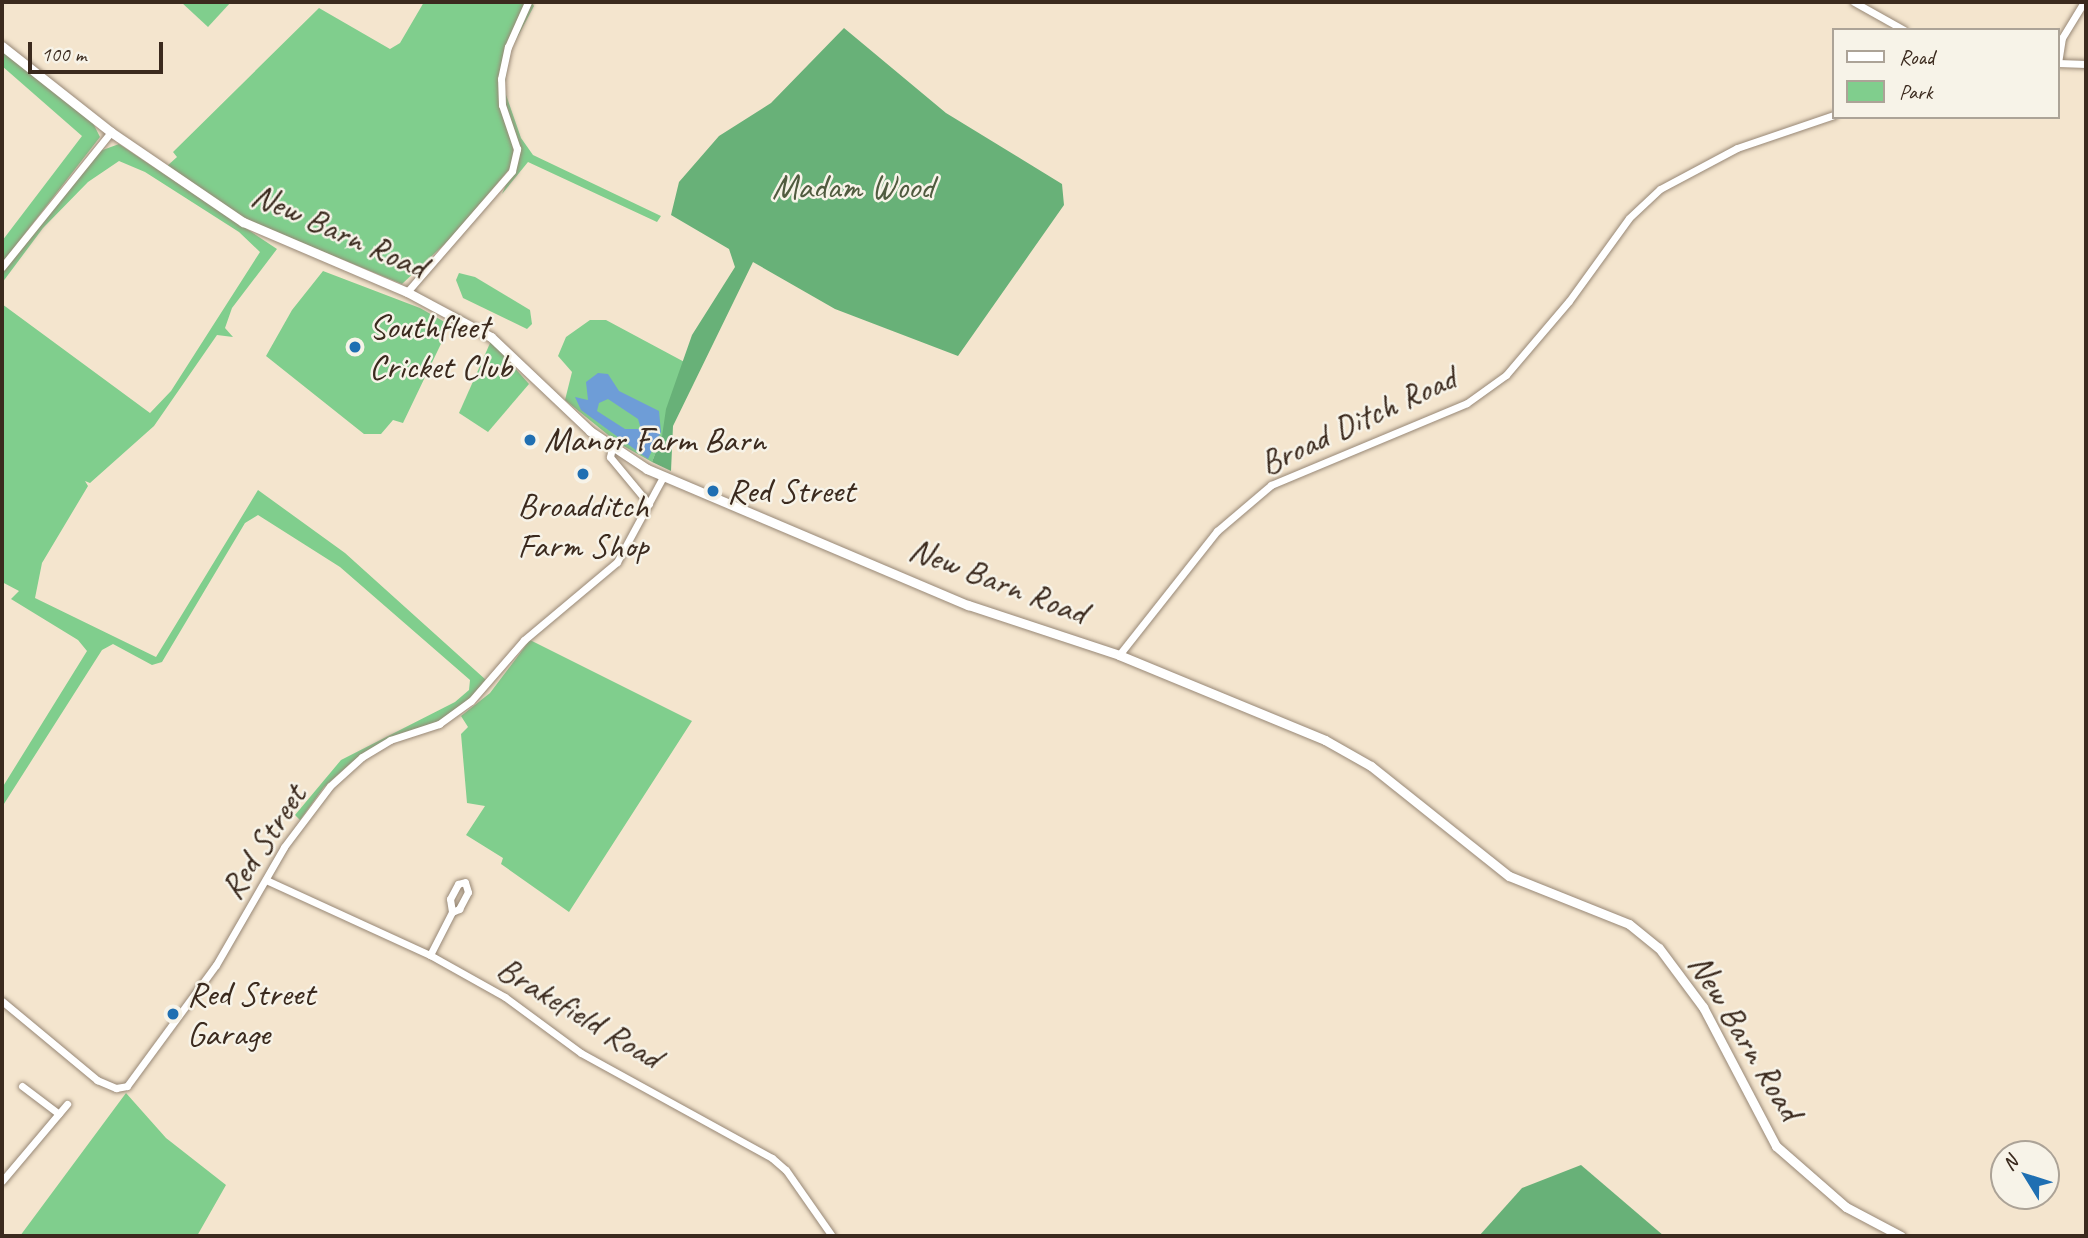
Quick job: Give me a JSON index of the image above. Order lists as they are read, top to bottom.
{
  "streets": {
    "street": [
      "New Barn Road",
      "Broad Ditch Road",
      "Red Street",
      "Brakefield Road"
    ]
  },
  "crossings": [
    ["New Barn Road", "Broad Ditch Road"],
    ["New Barn Road", "Red Street"],
    ["Red Street", "Brakefield Road"]
  ],
  "parks": ["Madam Wood"],
  "places": [
    "Southfleet Cricket Club",
    "Manor Farm Barn",
    "Broadditch Farm Shop",
    "Red Street",
    "Red Street Garage"
  ],
  "legend": ["Road", "Park"],
  "scale_bar": "100 m",
  "north": "top left"
}
